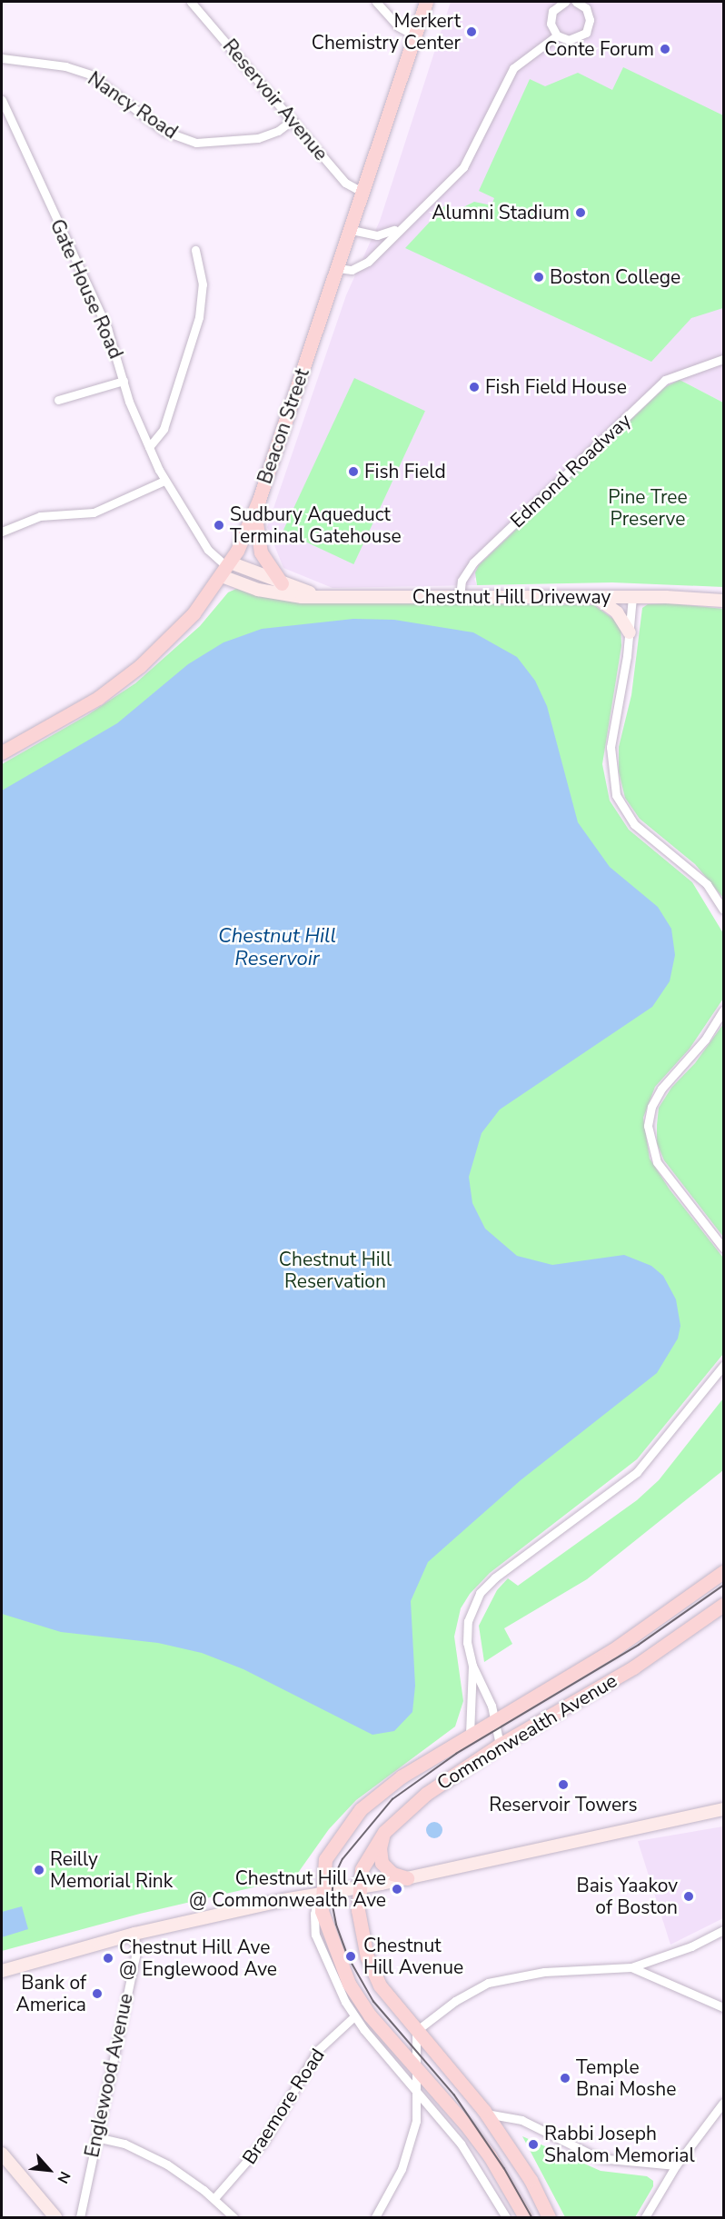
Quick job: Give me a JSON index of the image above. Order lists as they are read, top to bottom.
{
  "streets": {
    "main road": ["Beacon Street", "Chestnut Hill Driveway", "Commonwealth Avenue"],
    "street": [
      "Reservoir Avenue",
      "Nancy Road",
      "Gate House Road",
      "Edmond Roadway",
      "Englewood Avenue",
      "Braemore Road"
    ]
  },
  "crossings": [
    ["Reservoir Avenue", "Nancy Road"],
    ["Reservoir Avenue", "Beacon Street"],
    ["Gate House Road", "Beacon Street"],
    ["Gate House Road", "Chestnut Hill Driveway"],
    ["Beacon Street", "Chestnut Hill Driveway"],
    ["Edmond Roadway", "Chestnut Hill Driveway"],
    ["Commonwealth Avenue", "Braemore Road"]
  ],
  "water": ["Chestnut Hill Reservoir"],
  "parks": ["Pine Tree Preserve", "Chestnut Hill Reservation"],
  "places": [
    "Merkert Chemistry Center",
    "Conte Forum",
    "Alumni Stadium",
    "Boston College",
    "Fish Field House",
    "Fish Field",
    "Sudbury Aqueduct Terminal Gatehouse",
    "Reservoir Towers",
    "Reilly Memorial Rink",
    "Chestnut Hill Ave @ Commonwealth Ave",
    "Bais Yaakov of Boston",
    "Chestnut Hill Avenue",
    "Chestnut Hill Ave @ Englewood Ave",
    "Bank of America",
    "Temple Bnai Moshe",
    "Rabbi Joseph Shalom Memorial"
  ],
  "north": "bottom right"
}
